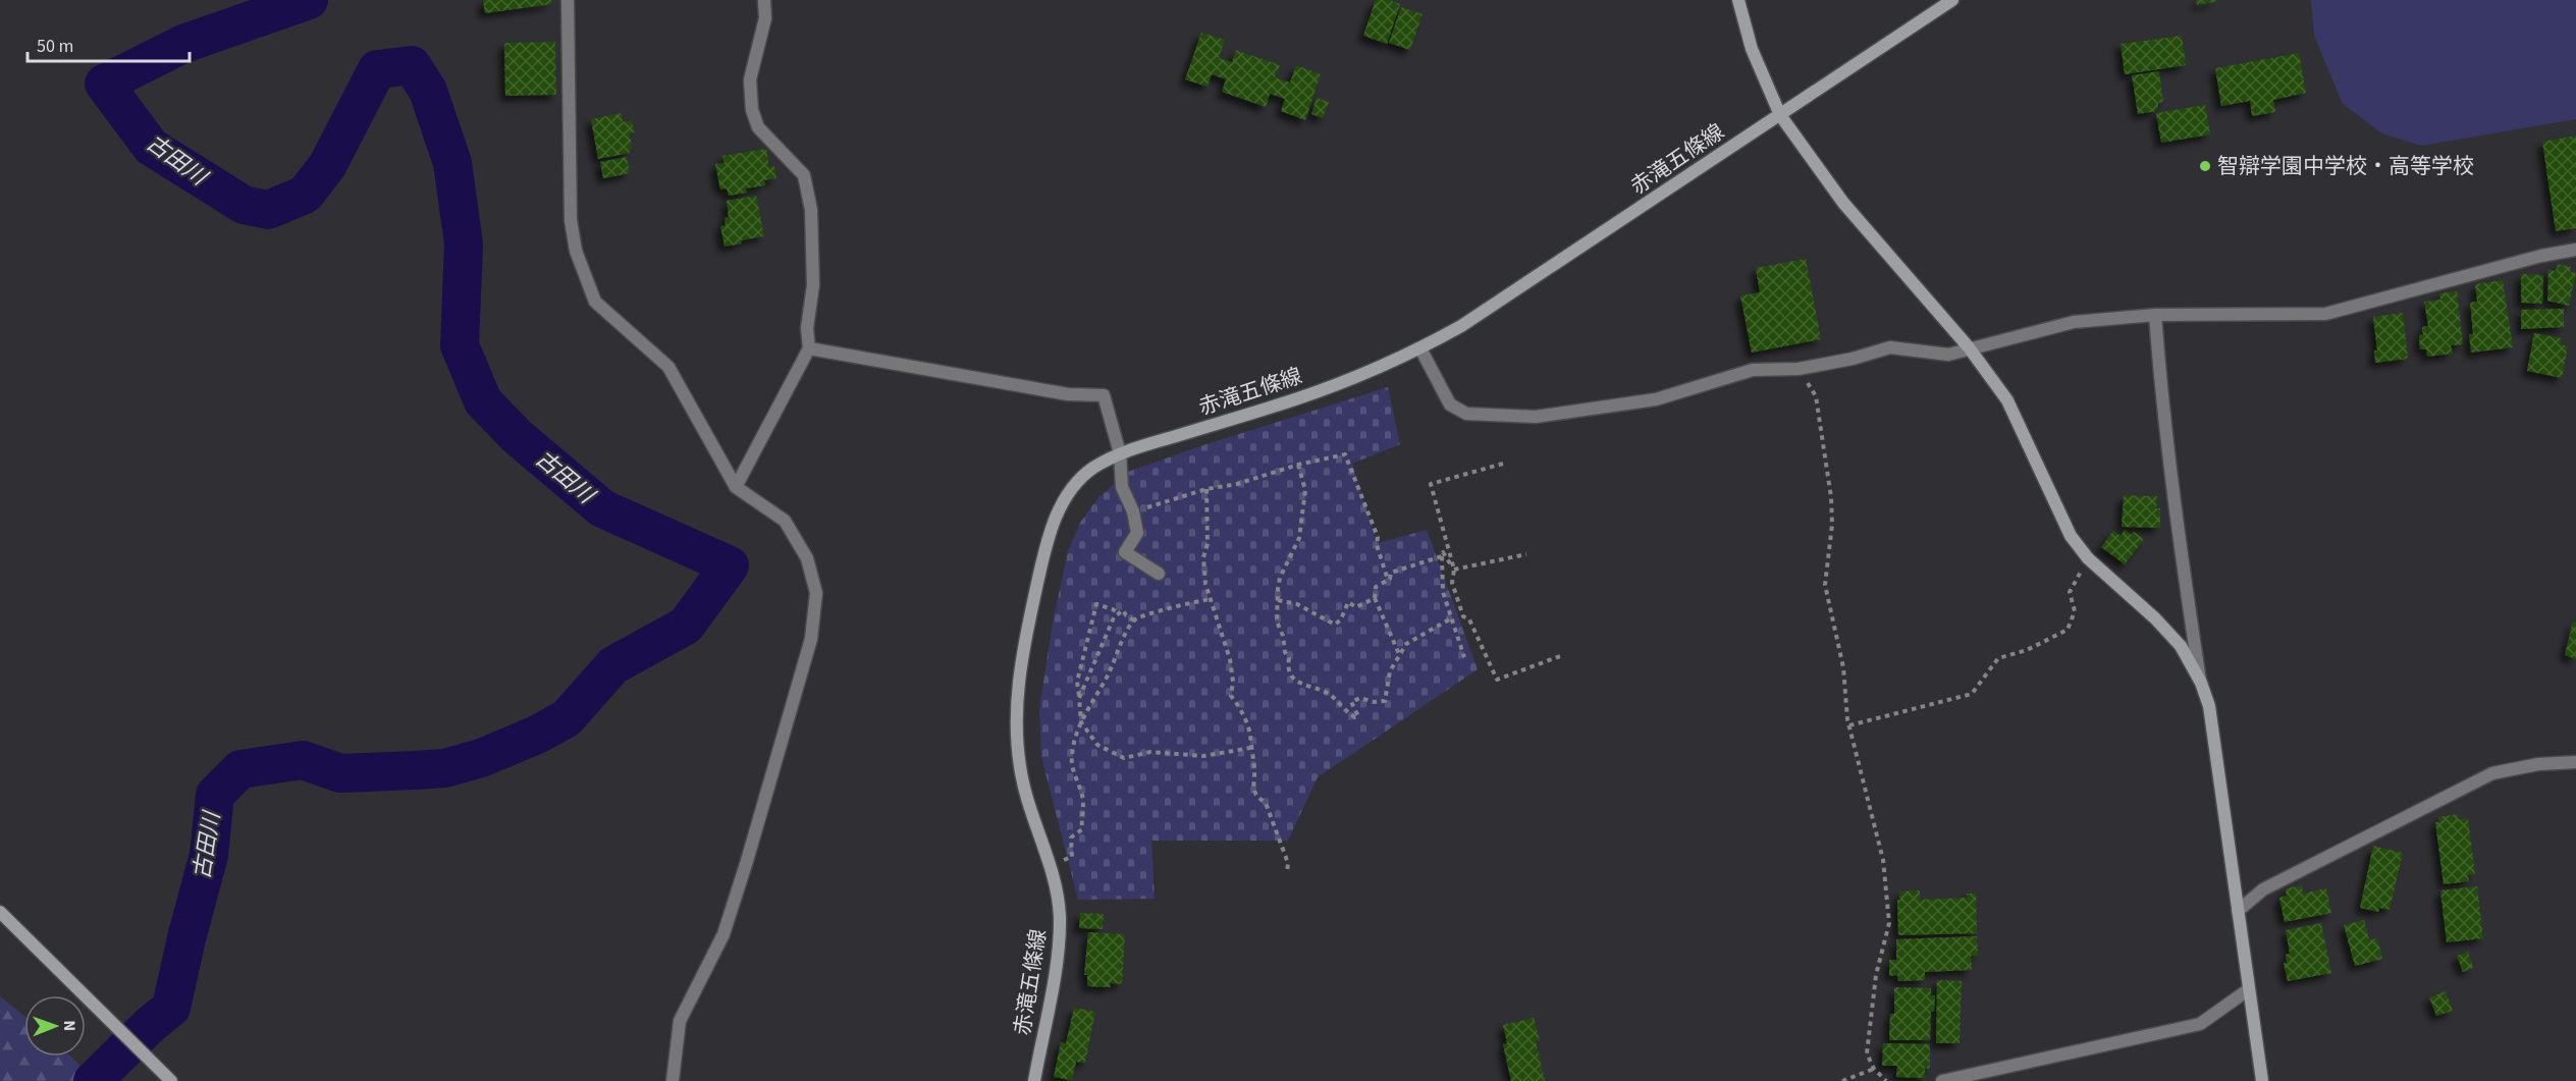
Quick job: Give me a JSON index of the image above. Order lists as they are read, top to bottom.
{
  "streets": {
    "main road": ["赤滝五條線"]
  },
  "water": ["古田川"],
  "places": ["智辯学園中学校・高等学校"],
  "scale_bar": "50 m",
  "north": "right"
}
